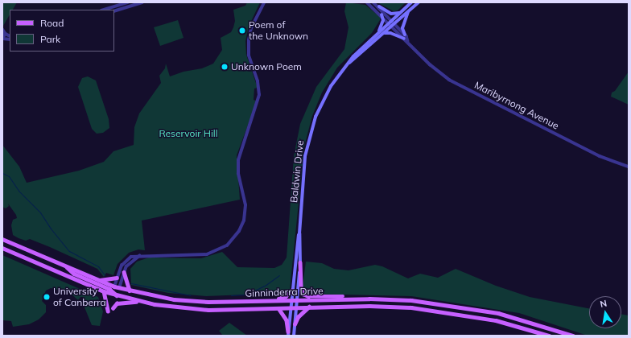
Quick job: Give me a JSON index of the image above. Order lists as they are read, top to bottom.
{
  "streets": {
    "main road": ["Baldwin Drive", "Ginninderra Drive"],
    "street": ["Maribyrnong Avenue"]
  },
  "crossings": [
    ["Maribyrnong Avenue", "Baldwin Drive"],
    ["Baldwin Drive", "Ginninderra Drive"]
  ],
  "parks": ["Reservoir Hill"],
  "places": ["Poem of the Unknown", "Unknown Poem", "University of Canberra"],
  "legend": ["Road", "Park"],
  "north": "top"
}
